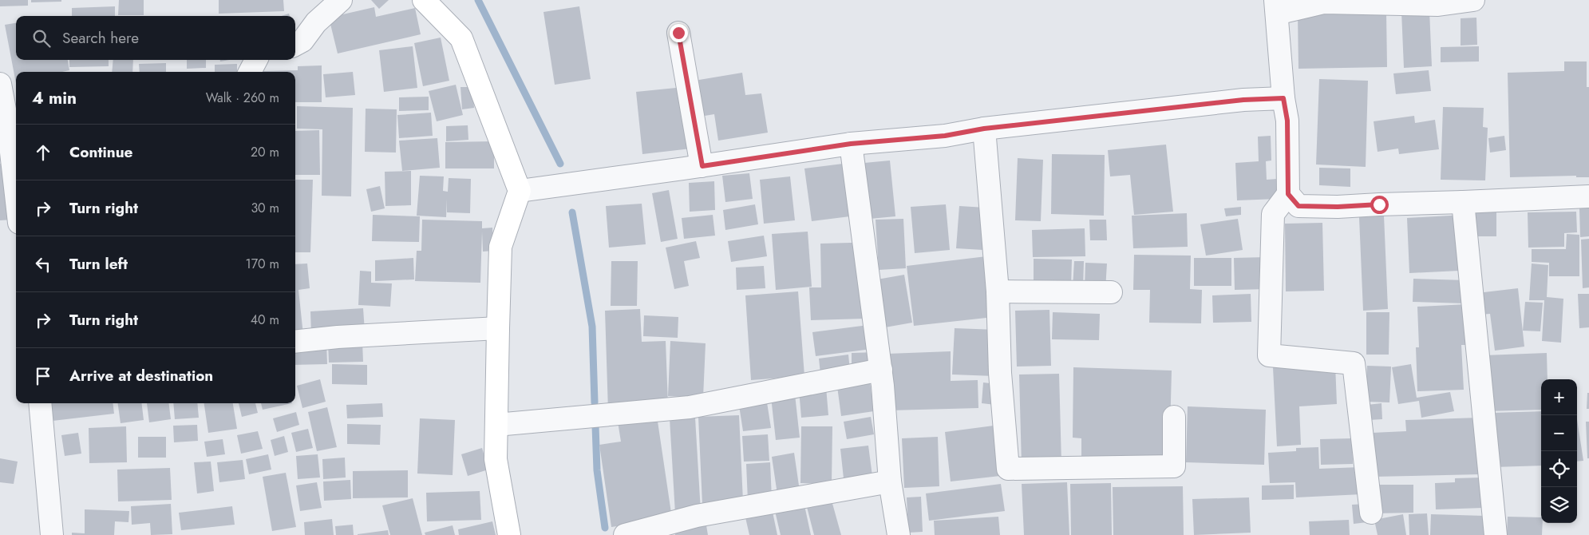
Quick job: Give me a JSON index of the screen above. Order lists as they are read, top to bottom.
{
  "page": {
    "search": "Search here",
    "heading": ["4 min", "Walk · 260 m"],
    "list": [
      ["Continue", "20 m"],
      ["Turn right", "30 m"],
      ["Turn left", "170 m"],
      ["Turn right", "40 m"],
      "Arrive at destination"
    ],
    "map_buttons": ["+", "−"]
  }
}
